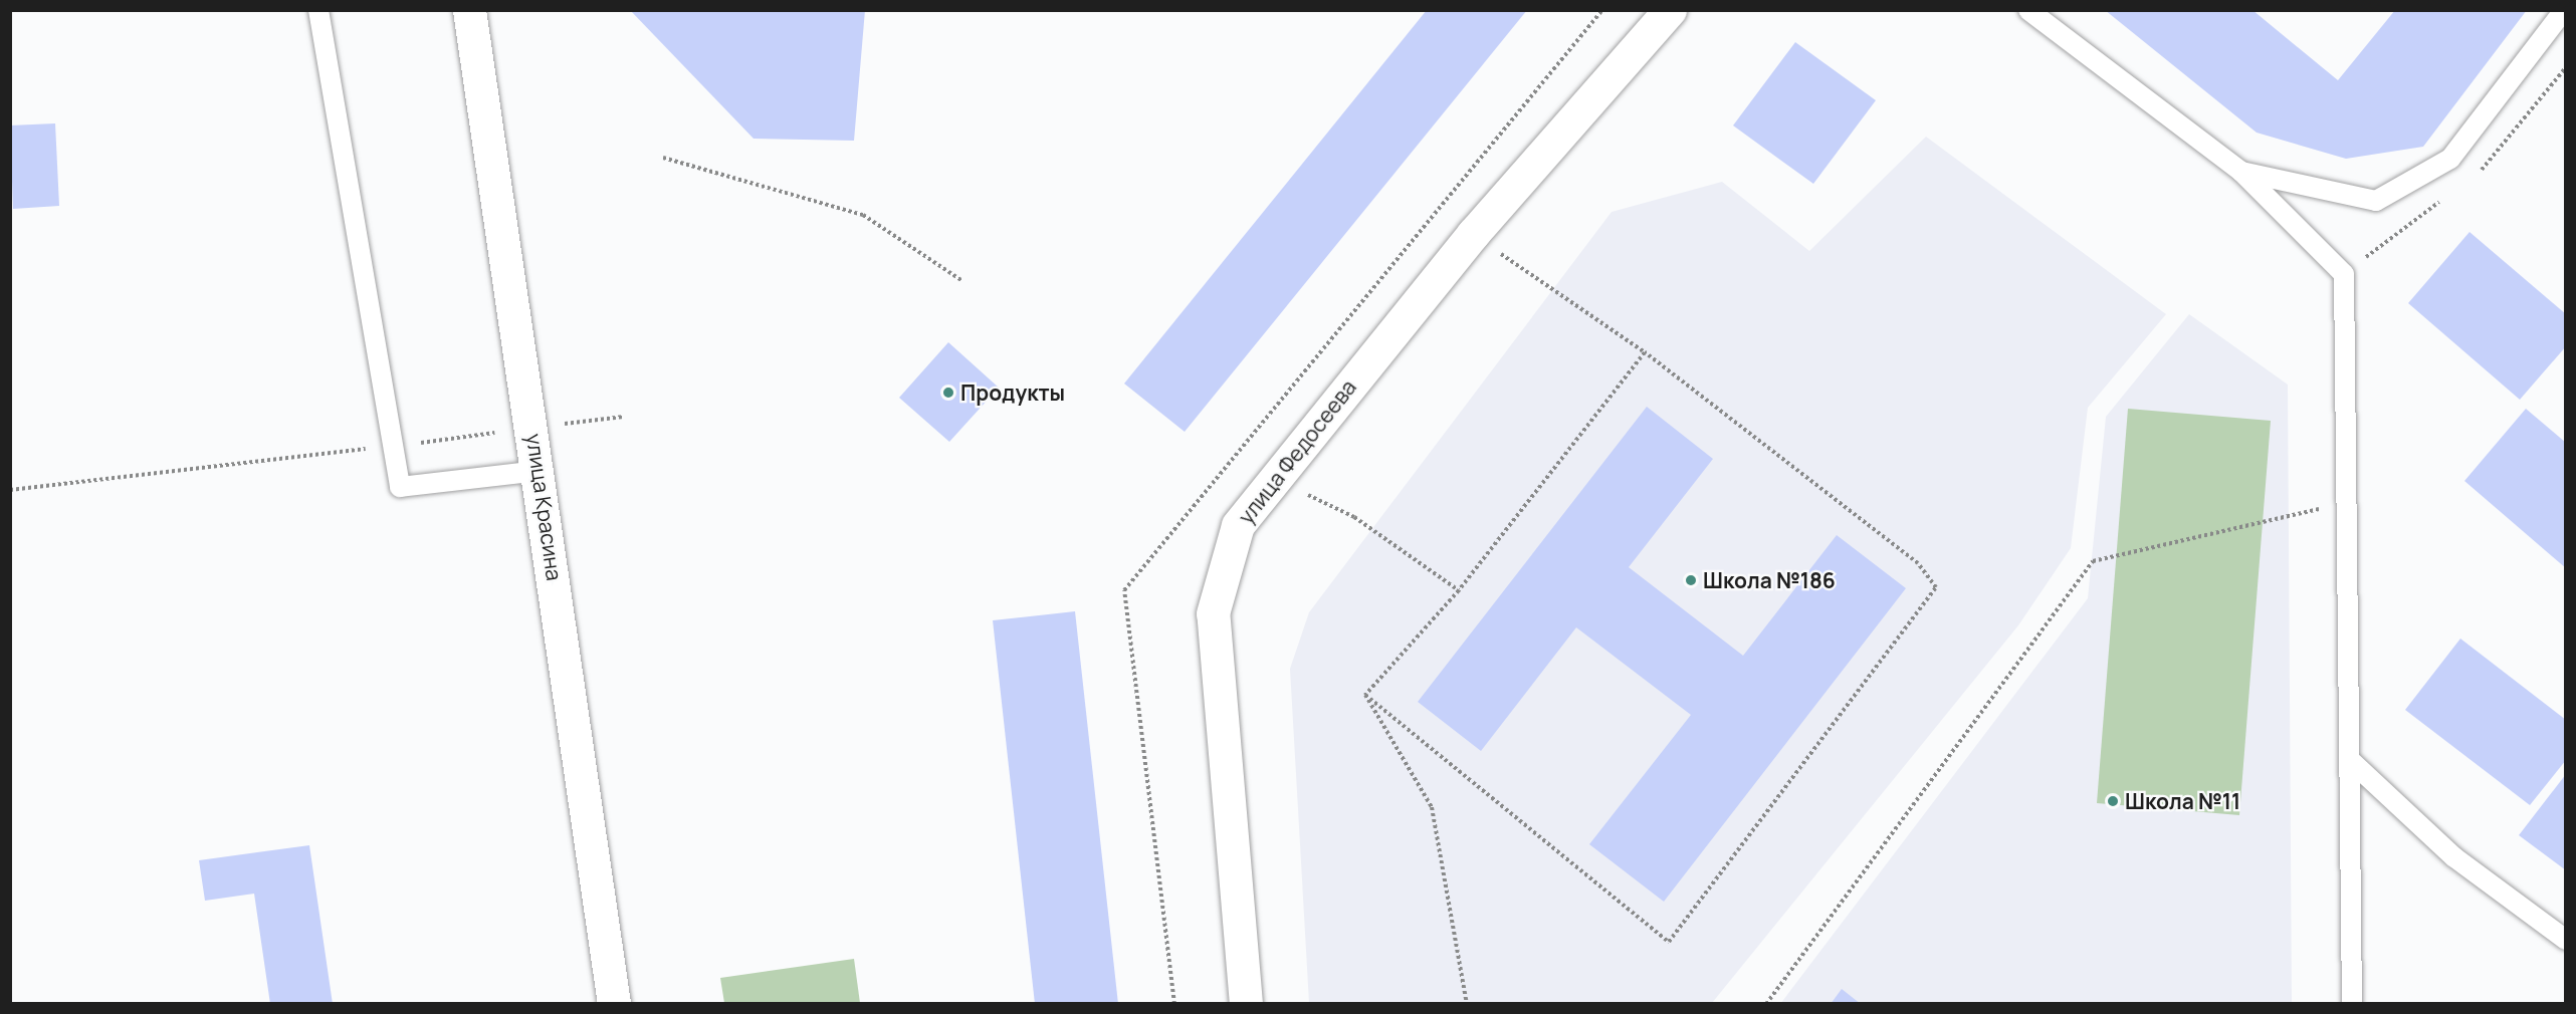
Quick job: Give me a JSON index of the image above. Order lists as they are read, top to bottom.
{
  "streets": {
    "street": ["улица Федосеева", "улица Красина"]
  },
  "places": ["Продукты", "Школа №186", "Школа №11"]
}
